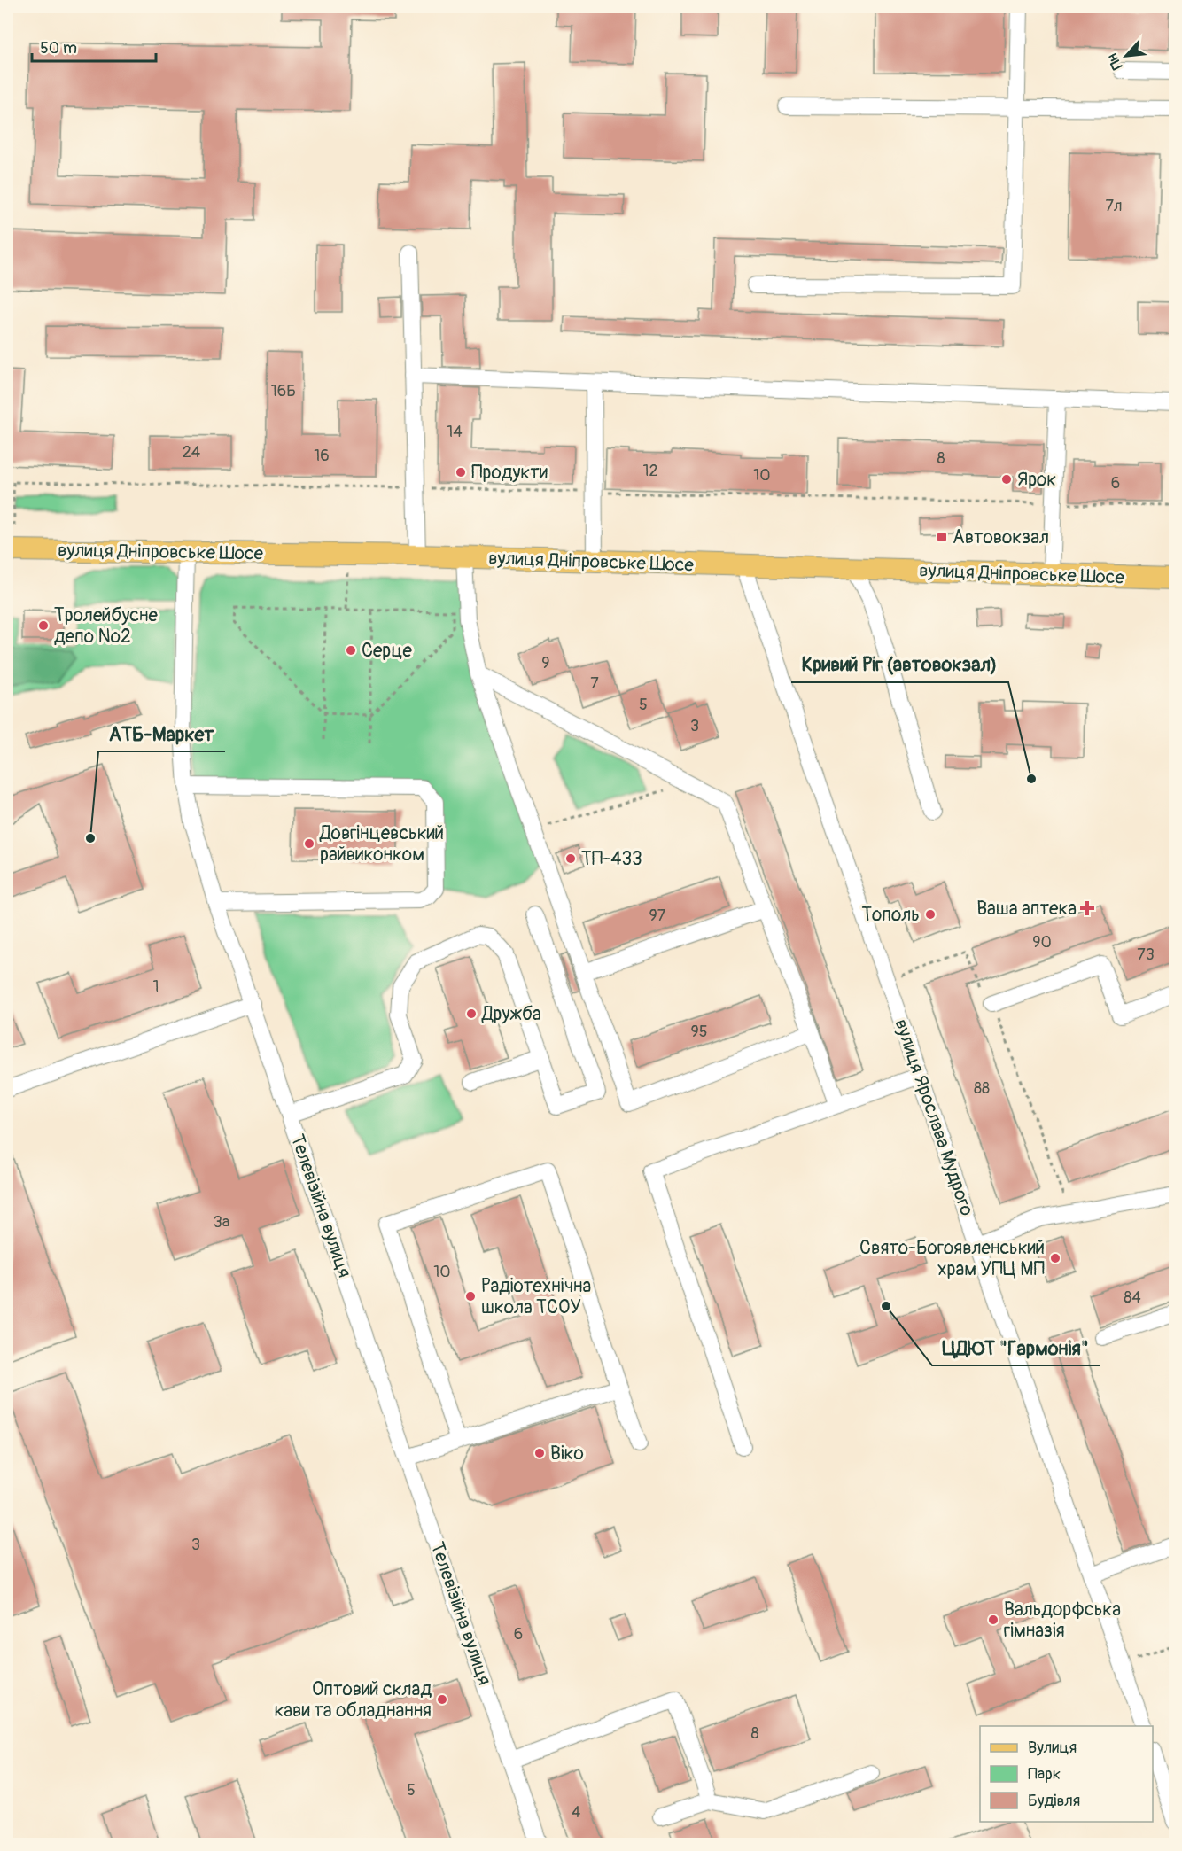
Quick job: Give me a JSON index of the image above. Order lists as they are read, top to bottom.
{
  "streets": {
    "main road": ["вулиця Дніпровське Шосе"],
    "street": ["вулиця Ярослава Мудрого", "Телевізійна вулиця"]
  },
  "crossings": [
    ["вулиця Дніпровське Шосе", "вулиця Ярослава Мудрого"],
    ["вулиця Дніпровське Шосе", "Телевізійна вулиця"]
  ],
  "places": {
    "other": [
      "Продукти",
      "Ярок",
      "Тролейбусне депо №2",
      "Серце",
      "Кривий Ріг (автовокзал)",
      "АТБ-Маркет",
      "Довгінцевський райвиконком",
      "ТП-433",
      "Тополь",
      "Дружба",
      "Свято-Богоявленський храм УПЦ МП",
      "Радіотехнічна школа ТСОУ",
      "ЦДЮТ \"Гармонія\"",
      "Віко",
      "Вальдорфська гімназія",
      "Оптовий склад кави та обладнання"
    ],
    "transit": ["Автовокзал"],
    "health": ["Ваша аптека"]
  },
  "house_numbers": [
    "7л",
    "16Б",
    "14",
    "24",
    "16",
    "8",
    "12",
    "10",
    "6",
    "9",
    "7",
    "5",
    "3",
    "97",
    "90",
    "73",
    "1",
    "95",
    "88",
    "3а",
    "10",
    "84",
    "3",
    "6",
    "8",
    "5",
    "4"
  ],
  "legend": ["Вулиця", "Парк", "Будівля"],
  "scale_bar": "50 m",
  "north": "bottom left"
}
